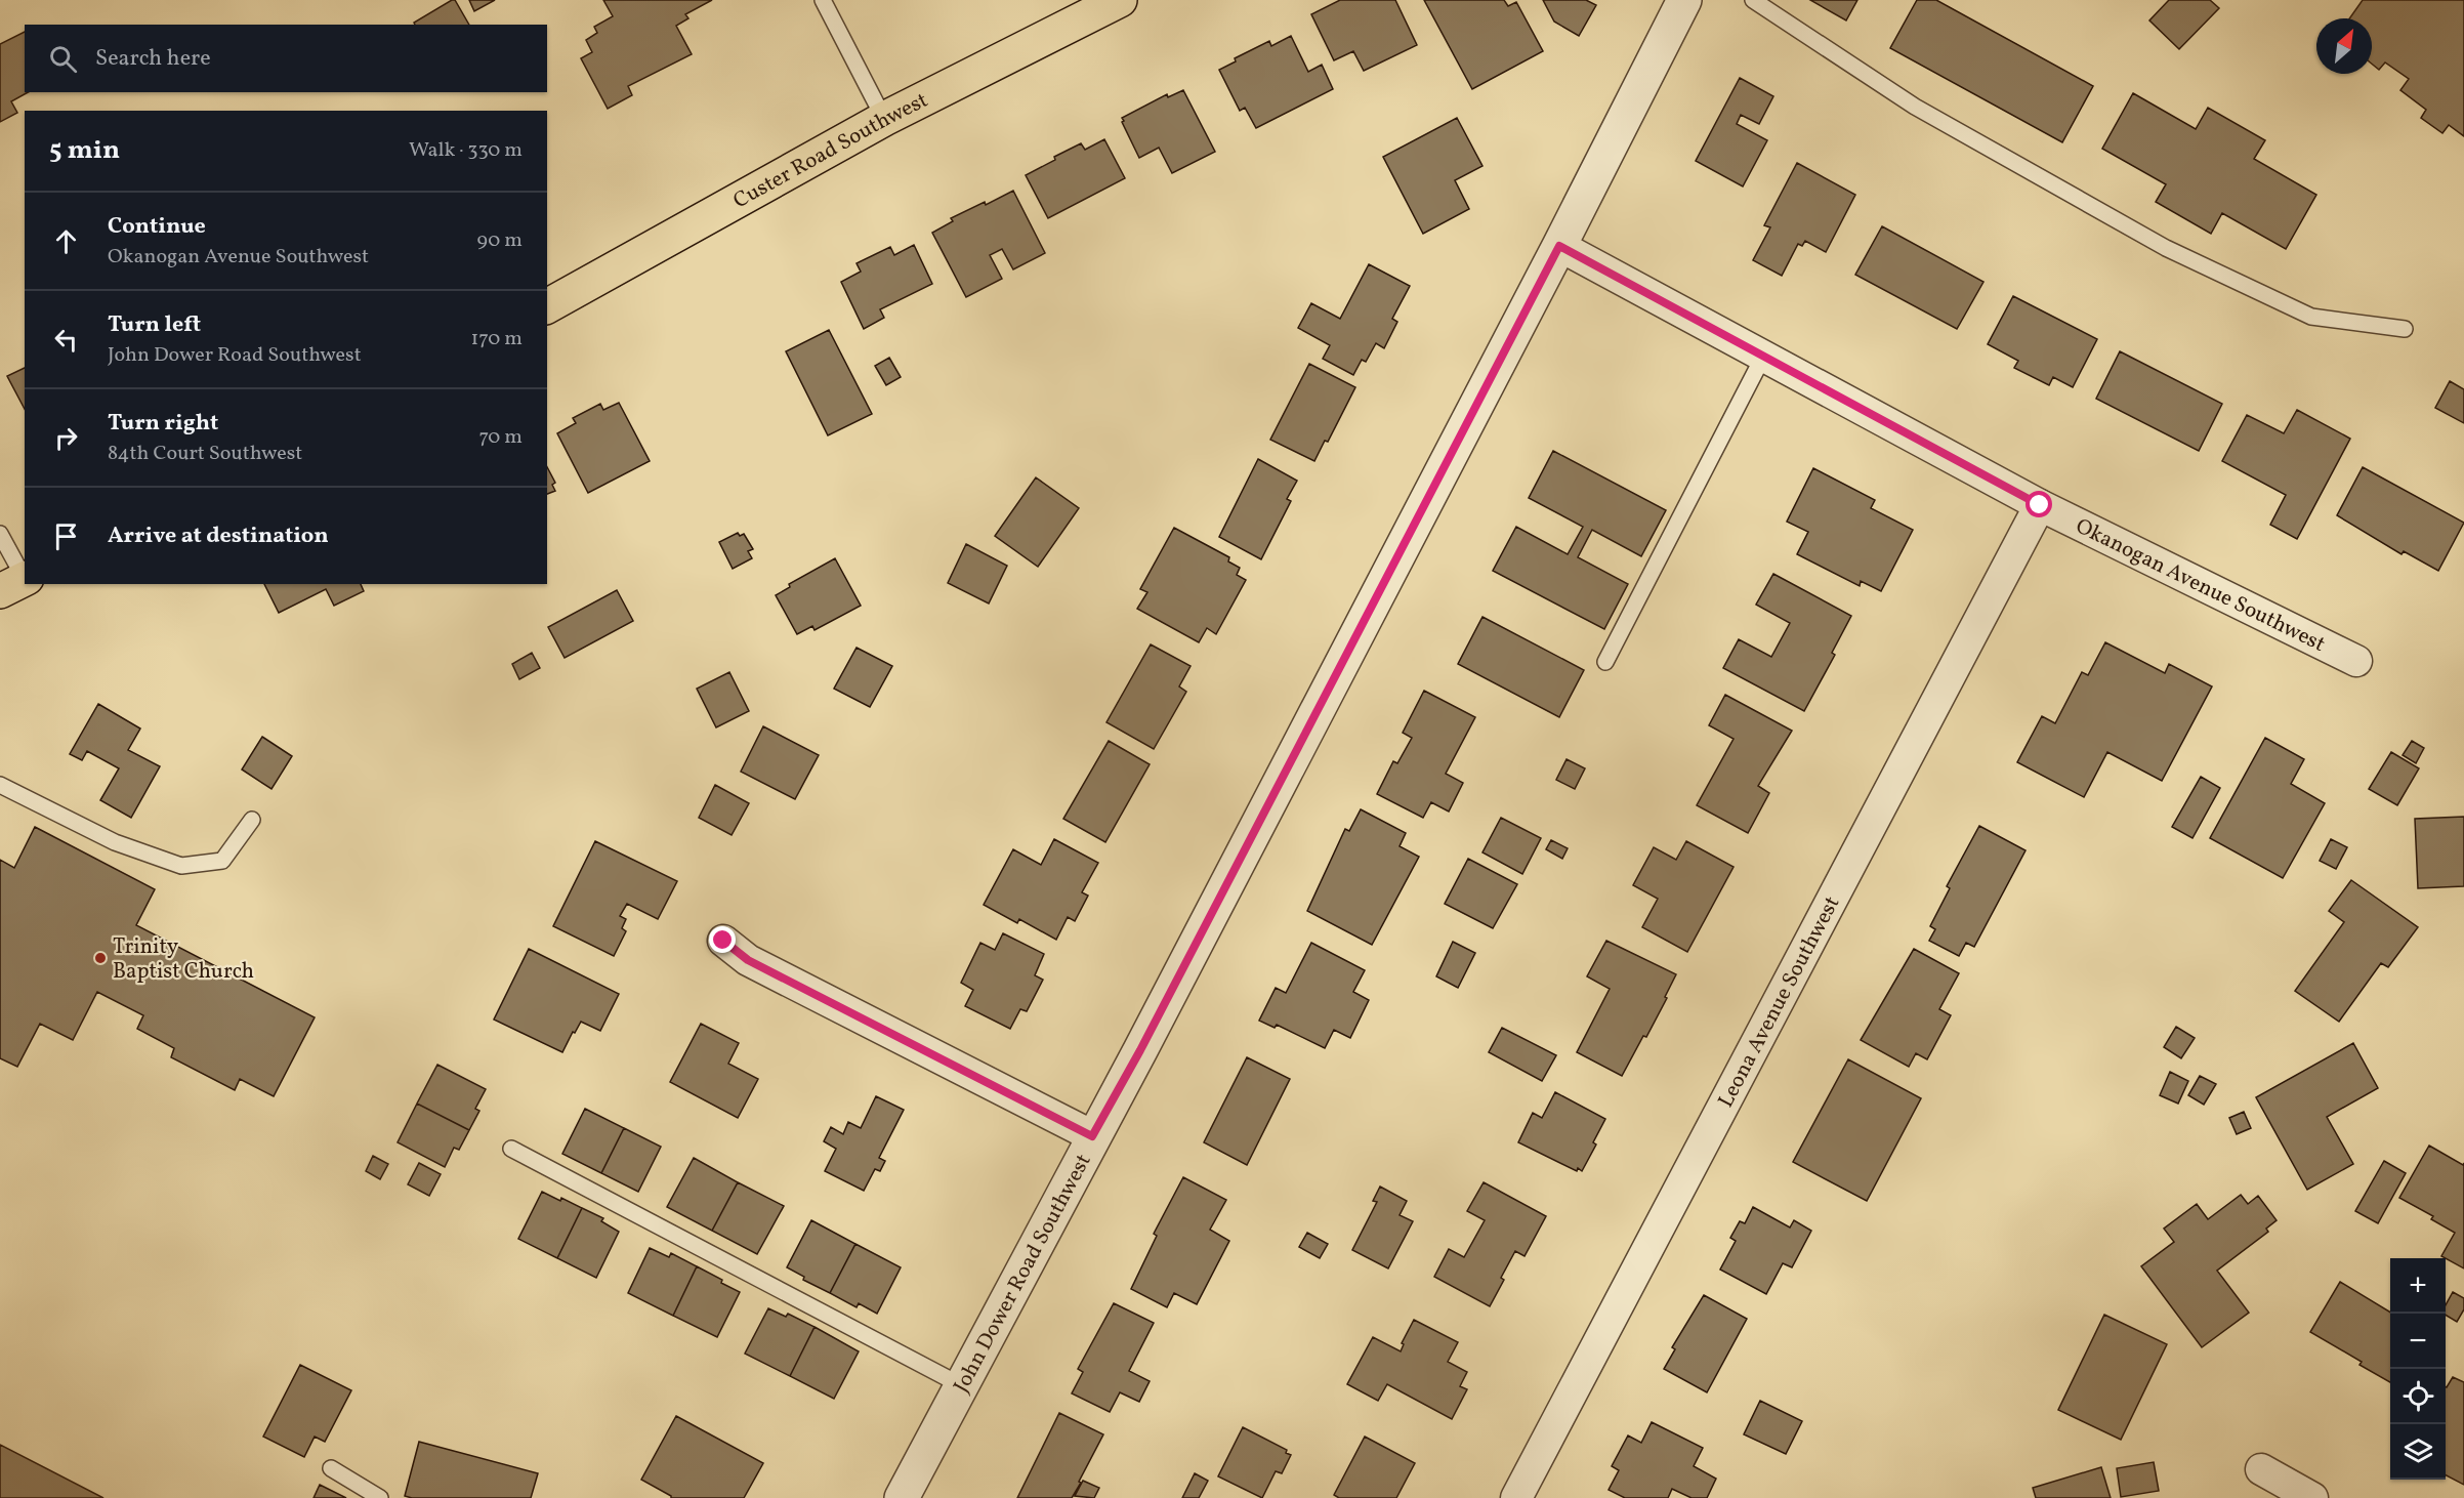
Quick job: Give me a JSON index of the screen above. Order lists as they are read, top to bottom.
{
  "streets": {
    "main road": ["Custer Road Southwest"],
    "street": ["Okanogan Avenue Southwest", "Leona Avenue Southwest", "John Dower Road Southwest"]
  },
  "crossings": [
    ["Okanogan Avenue Southwest", "Leona Avenue Southwest"],
    ["Okanogan Avenue Southwest", "John Dower Road Southwest"]
  ],
  "places": ["Trinity Baptist Church"],
  "north": "top right",
  "page": {
    "search": "Search here",
    "heading": ["5 min", "Walk · 330 m"],
    "list": [
      ["Continue", "Okanogan Avenue Southwest", "90 m"],
      ["Turn left", "John Dower Road Southwest", "170 m"],
      ["Turn right", "84th Court Southwest", "70 m"],
      "Arrive at destination"
    ],
    "map_buttons": ["+", "−"]
  }
}
